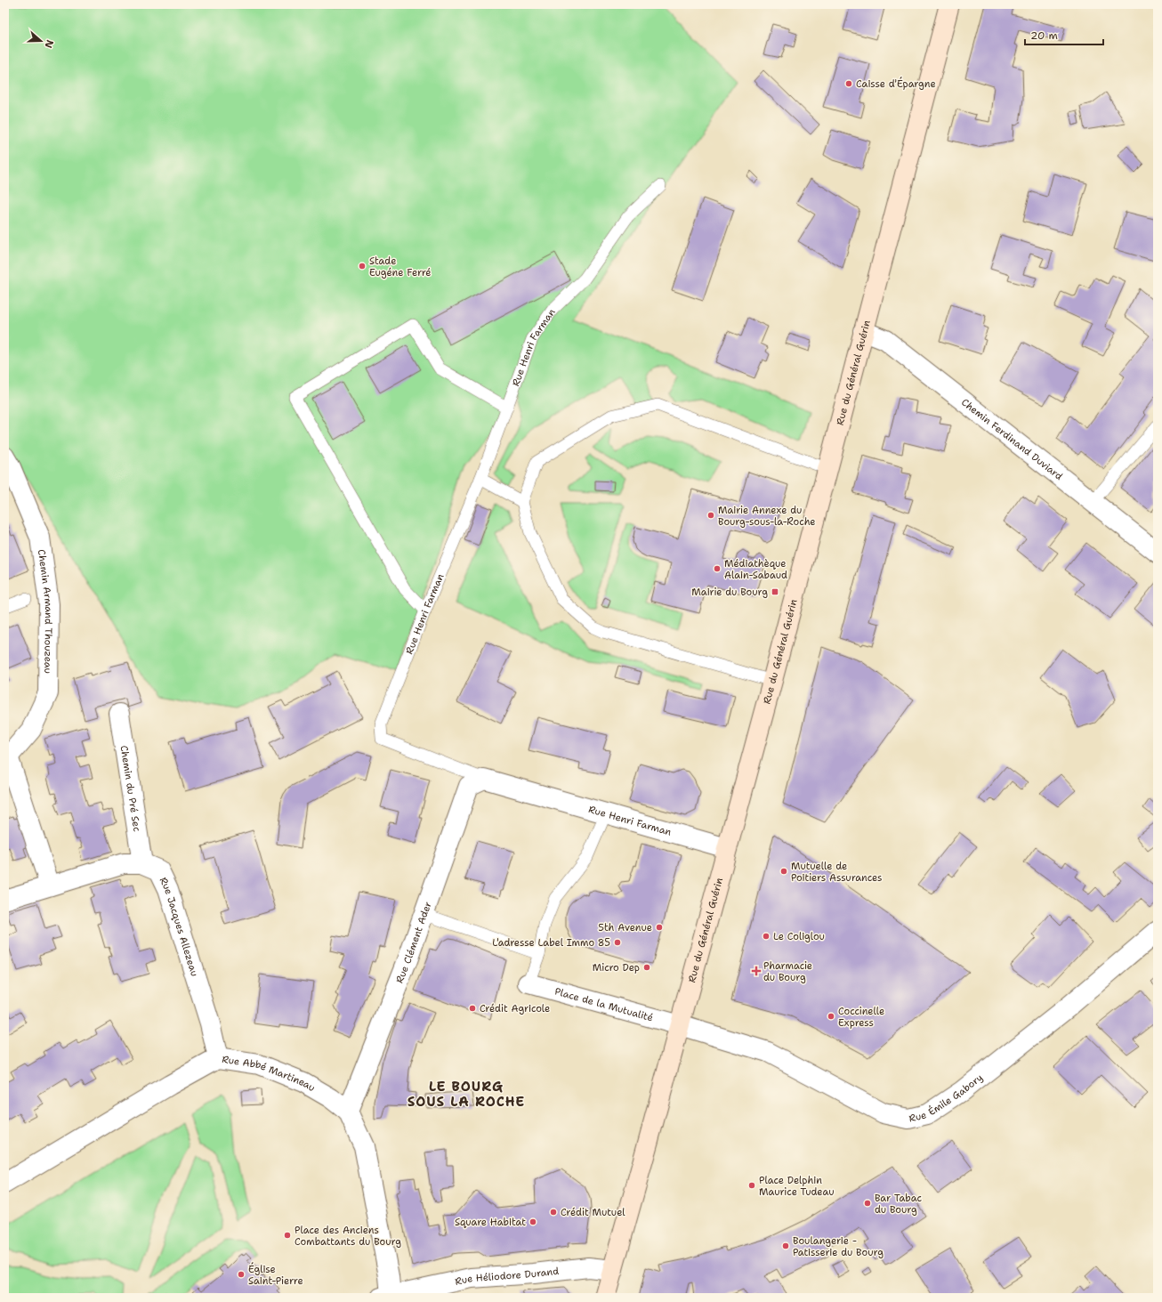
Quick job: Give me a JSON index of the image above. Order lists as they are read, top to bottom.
{
  "streets": {
    "main road": ["Rue du Général Guérin"],
    "street": [
      "Rue Henri Farman",
      "Chemin Ferdinand Duviard",
      "Chemin Armand Thouzeau",
      "Chemin du Pré Sec",
      "Rue Jacques Allezeau",
      "Rue Clément Ader",
      "Place de la Mutualité",
      "Rue Abbé Martineau",
      "Rue Émile Gabory",
      "Rue Héliodore Durand"
    ]
  },
  "crossings": [
    ["Rue Henri Farman", "Rue du Général Guérin"],
    ["Rue Henri Farman", "Rue Clément Ader"],
    ["Rue du Général Guérin", "Chemin Ferdinand Duviard"],
    ["Rue du Général Guérin", "Place de la Mutualité"],
    ["Rue du Général Guérin", "Rue Émile Gabory"],
    ["Rue du Général Guérin", "Rue Héliodore Durand"],
    ["Chemin du Pré Sec", "Rue Jacques Allezeau"],
    ["Rue Jacques Allezeau", "Rue Abbé Martineau"],
    ["Rue Clément Ader", "Rue Abbé Martineau"],
    ["Place de la Mutualité", "Rue Émile Gabory"],
    ["Rue Abbé Martineau", "Rue Héliodore Durand"]
  ],
  "districts": ["LE BOURG SOUS LA ROCHE"],
  "places": {
    "other": [
      "Caisse d'Épargne",
      "Stade Eugéne Ferré",
      "Mairie Annexe du Bourg-sous-la-Roche",
      "Médiathèque Alain-Sabaud",
      "Mutuelle de Poitiers Assurances",
      "5th Avenue",
      "Le Coliglou",
      "L'adresse Label Immo 85",
      "Micro Dep",
      "Crédit Agricole",
      "Coccinelle Express",
      "Place Delphin Maurice Tudeau",
      "Bar Tabac du Bourg",
      "Crédit Mutuel",
      "Square Habitat",
      "Place des Anciens Combattants du Bourg",
      "Boulangerie - Patisserie du Bourg",
      "Église Saint-Pierre"
    ],
    "transit": ["Mairie du Bourg"],
    "health": ["Pharmacie du Bourg"]
  },
  "scale_bar": "20 m",
  "north": "right"
}
